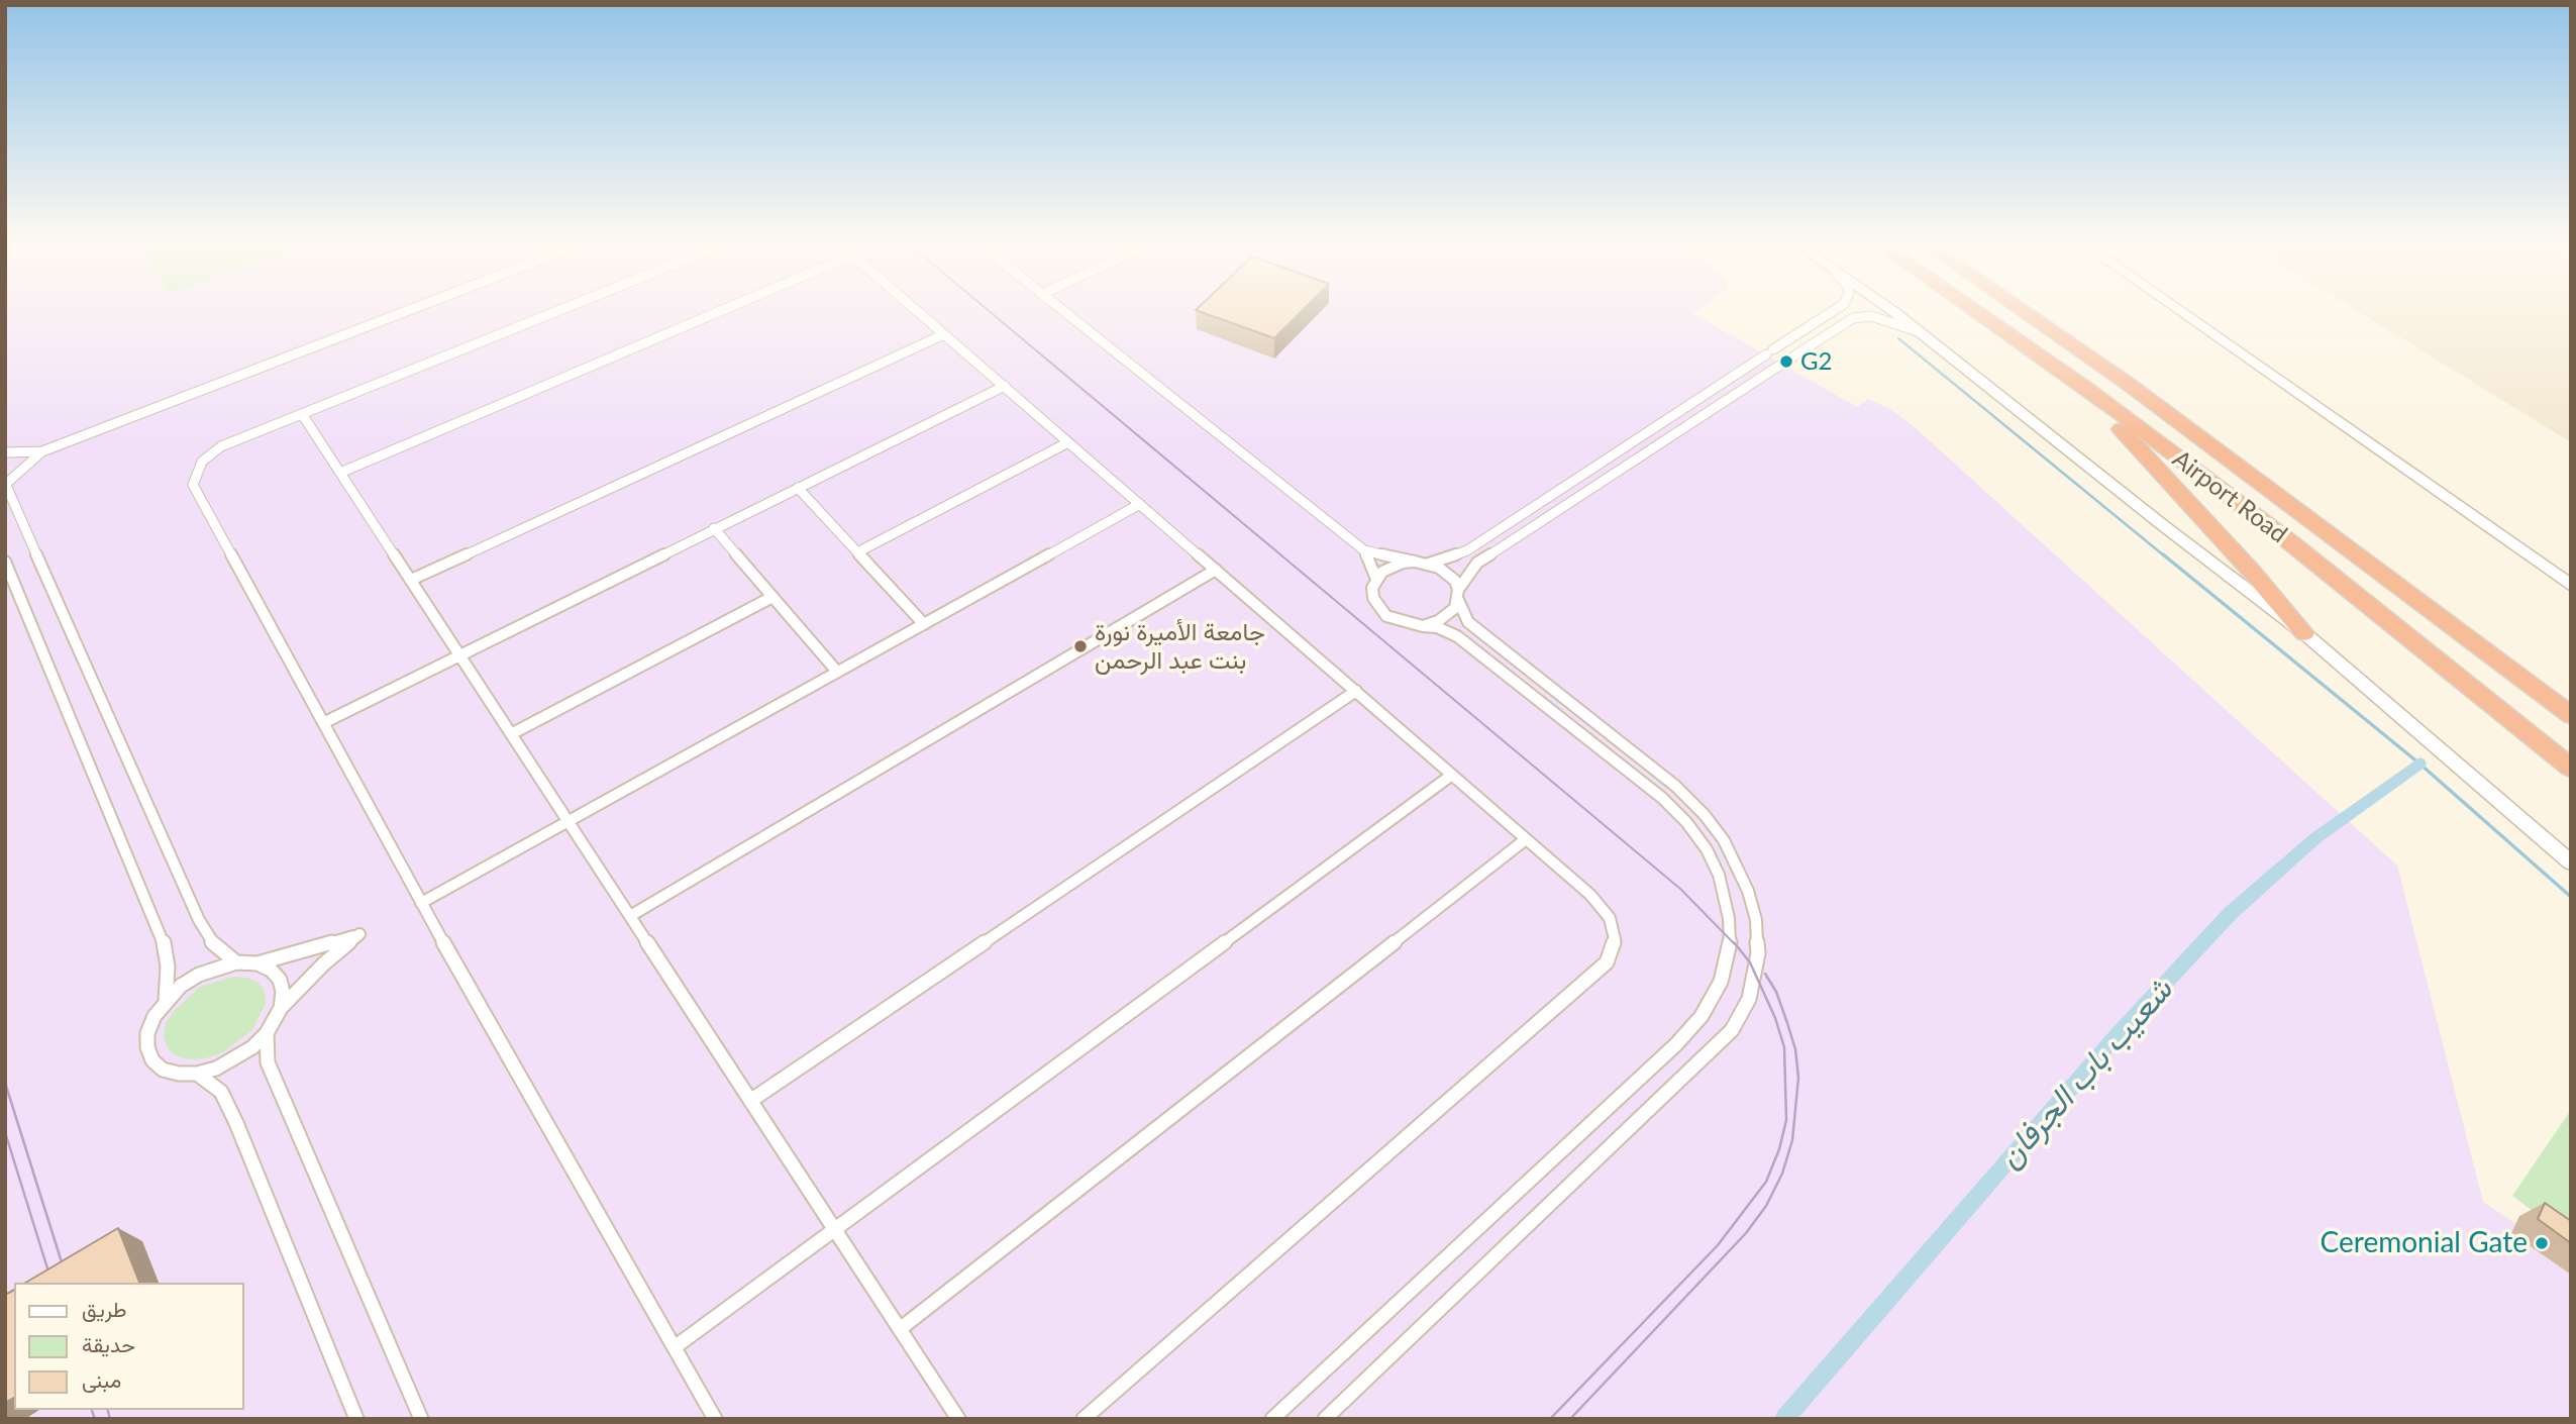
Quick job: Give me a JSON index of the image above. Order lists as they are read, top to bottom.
{
  "streets": {
    "highway": ["Airport Road"]
  },
  "water": ["شعيب باب الجرفان"],
  "places": ["G2", "جامعة الأميرة نورة بنت عبد الرحمن", "Ceremonial Gate"],
  "legend": ["طريق", "حديقة", "مبنى"]
}
